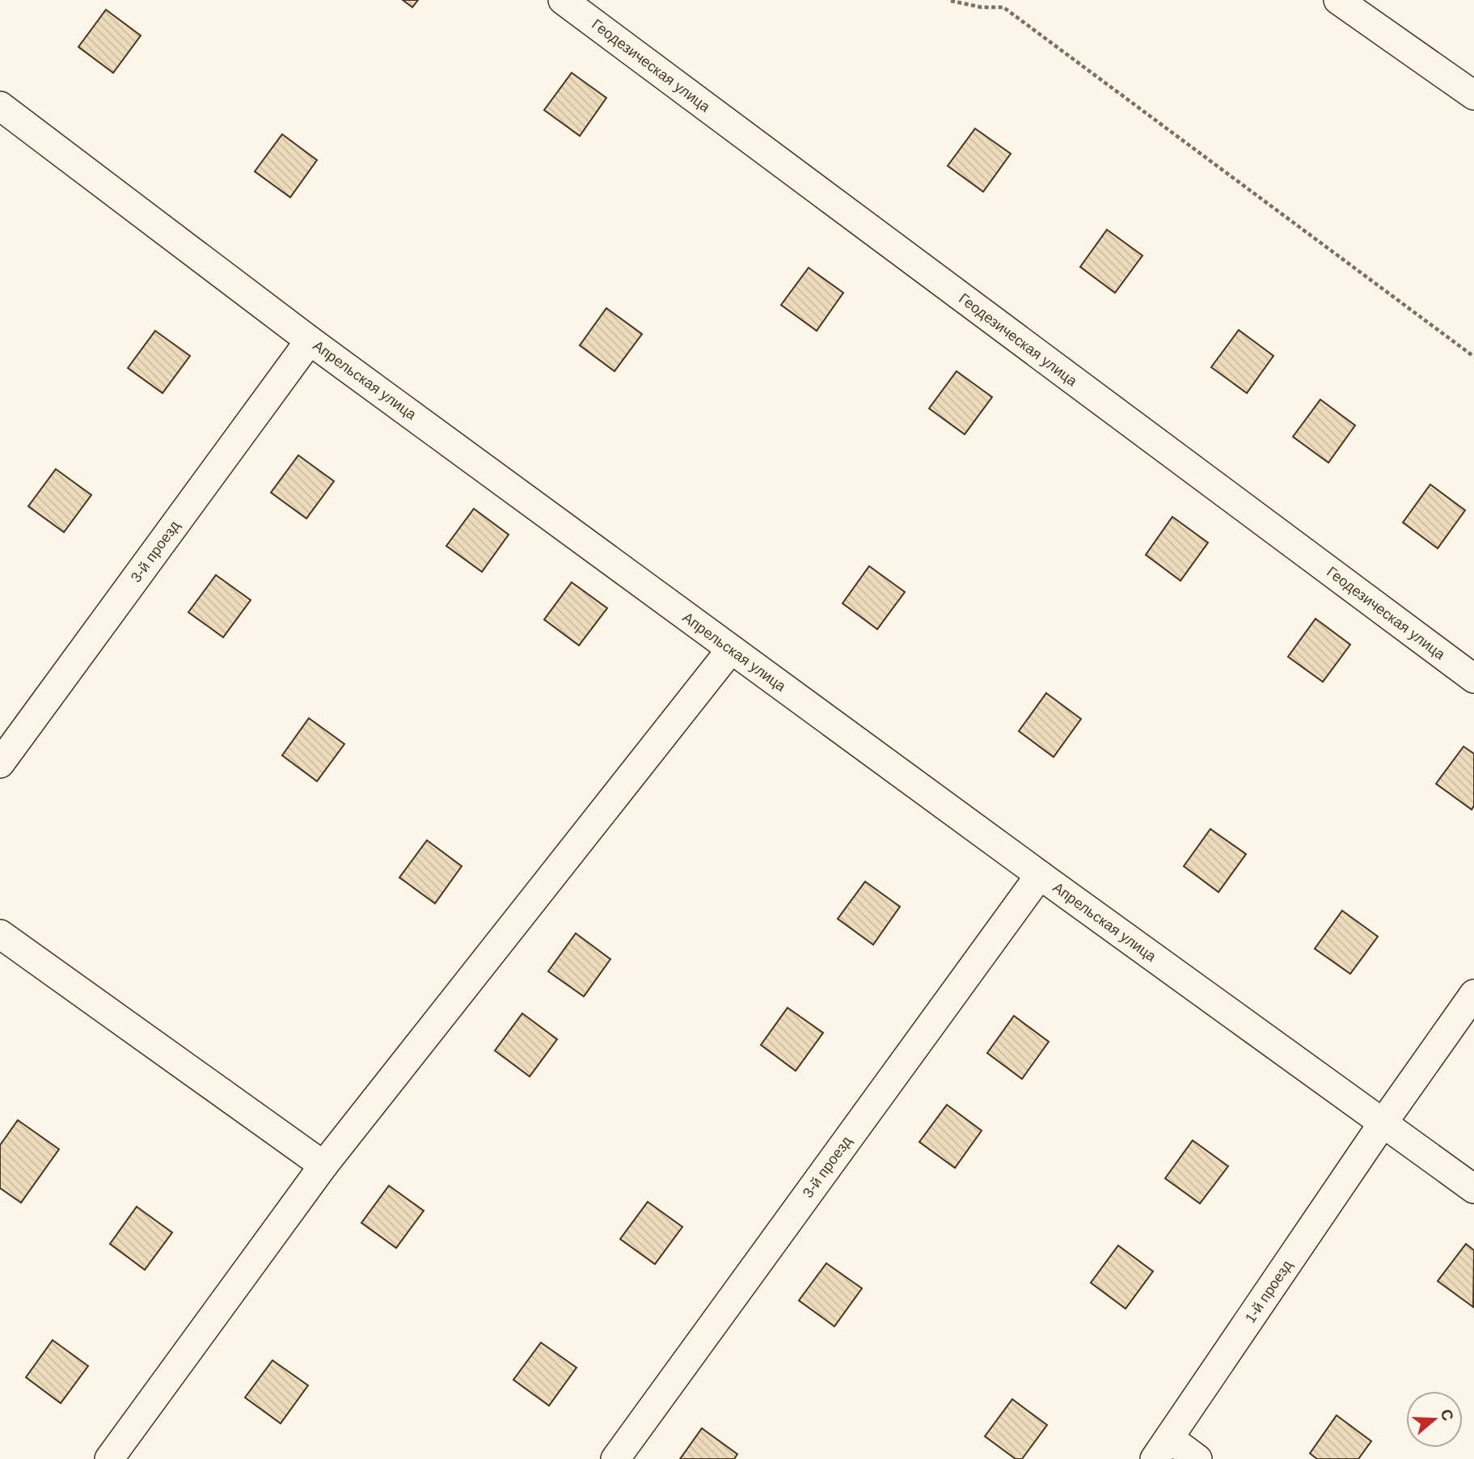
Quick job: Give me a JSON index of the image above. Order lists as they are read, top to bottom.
{
  "streets": {
    "street": [
      "Геодезическая улица",
      "Апрельская улица",
      "3-й проезд",
      "1-й проезд"
    ]
  },
  "crossings": [
    ["Апрельская улица", "3-й проезд"],
    ["Апрельская улица", "1-й проезд"]
  ],
  "north": "right"
}
